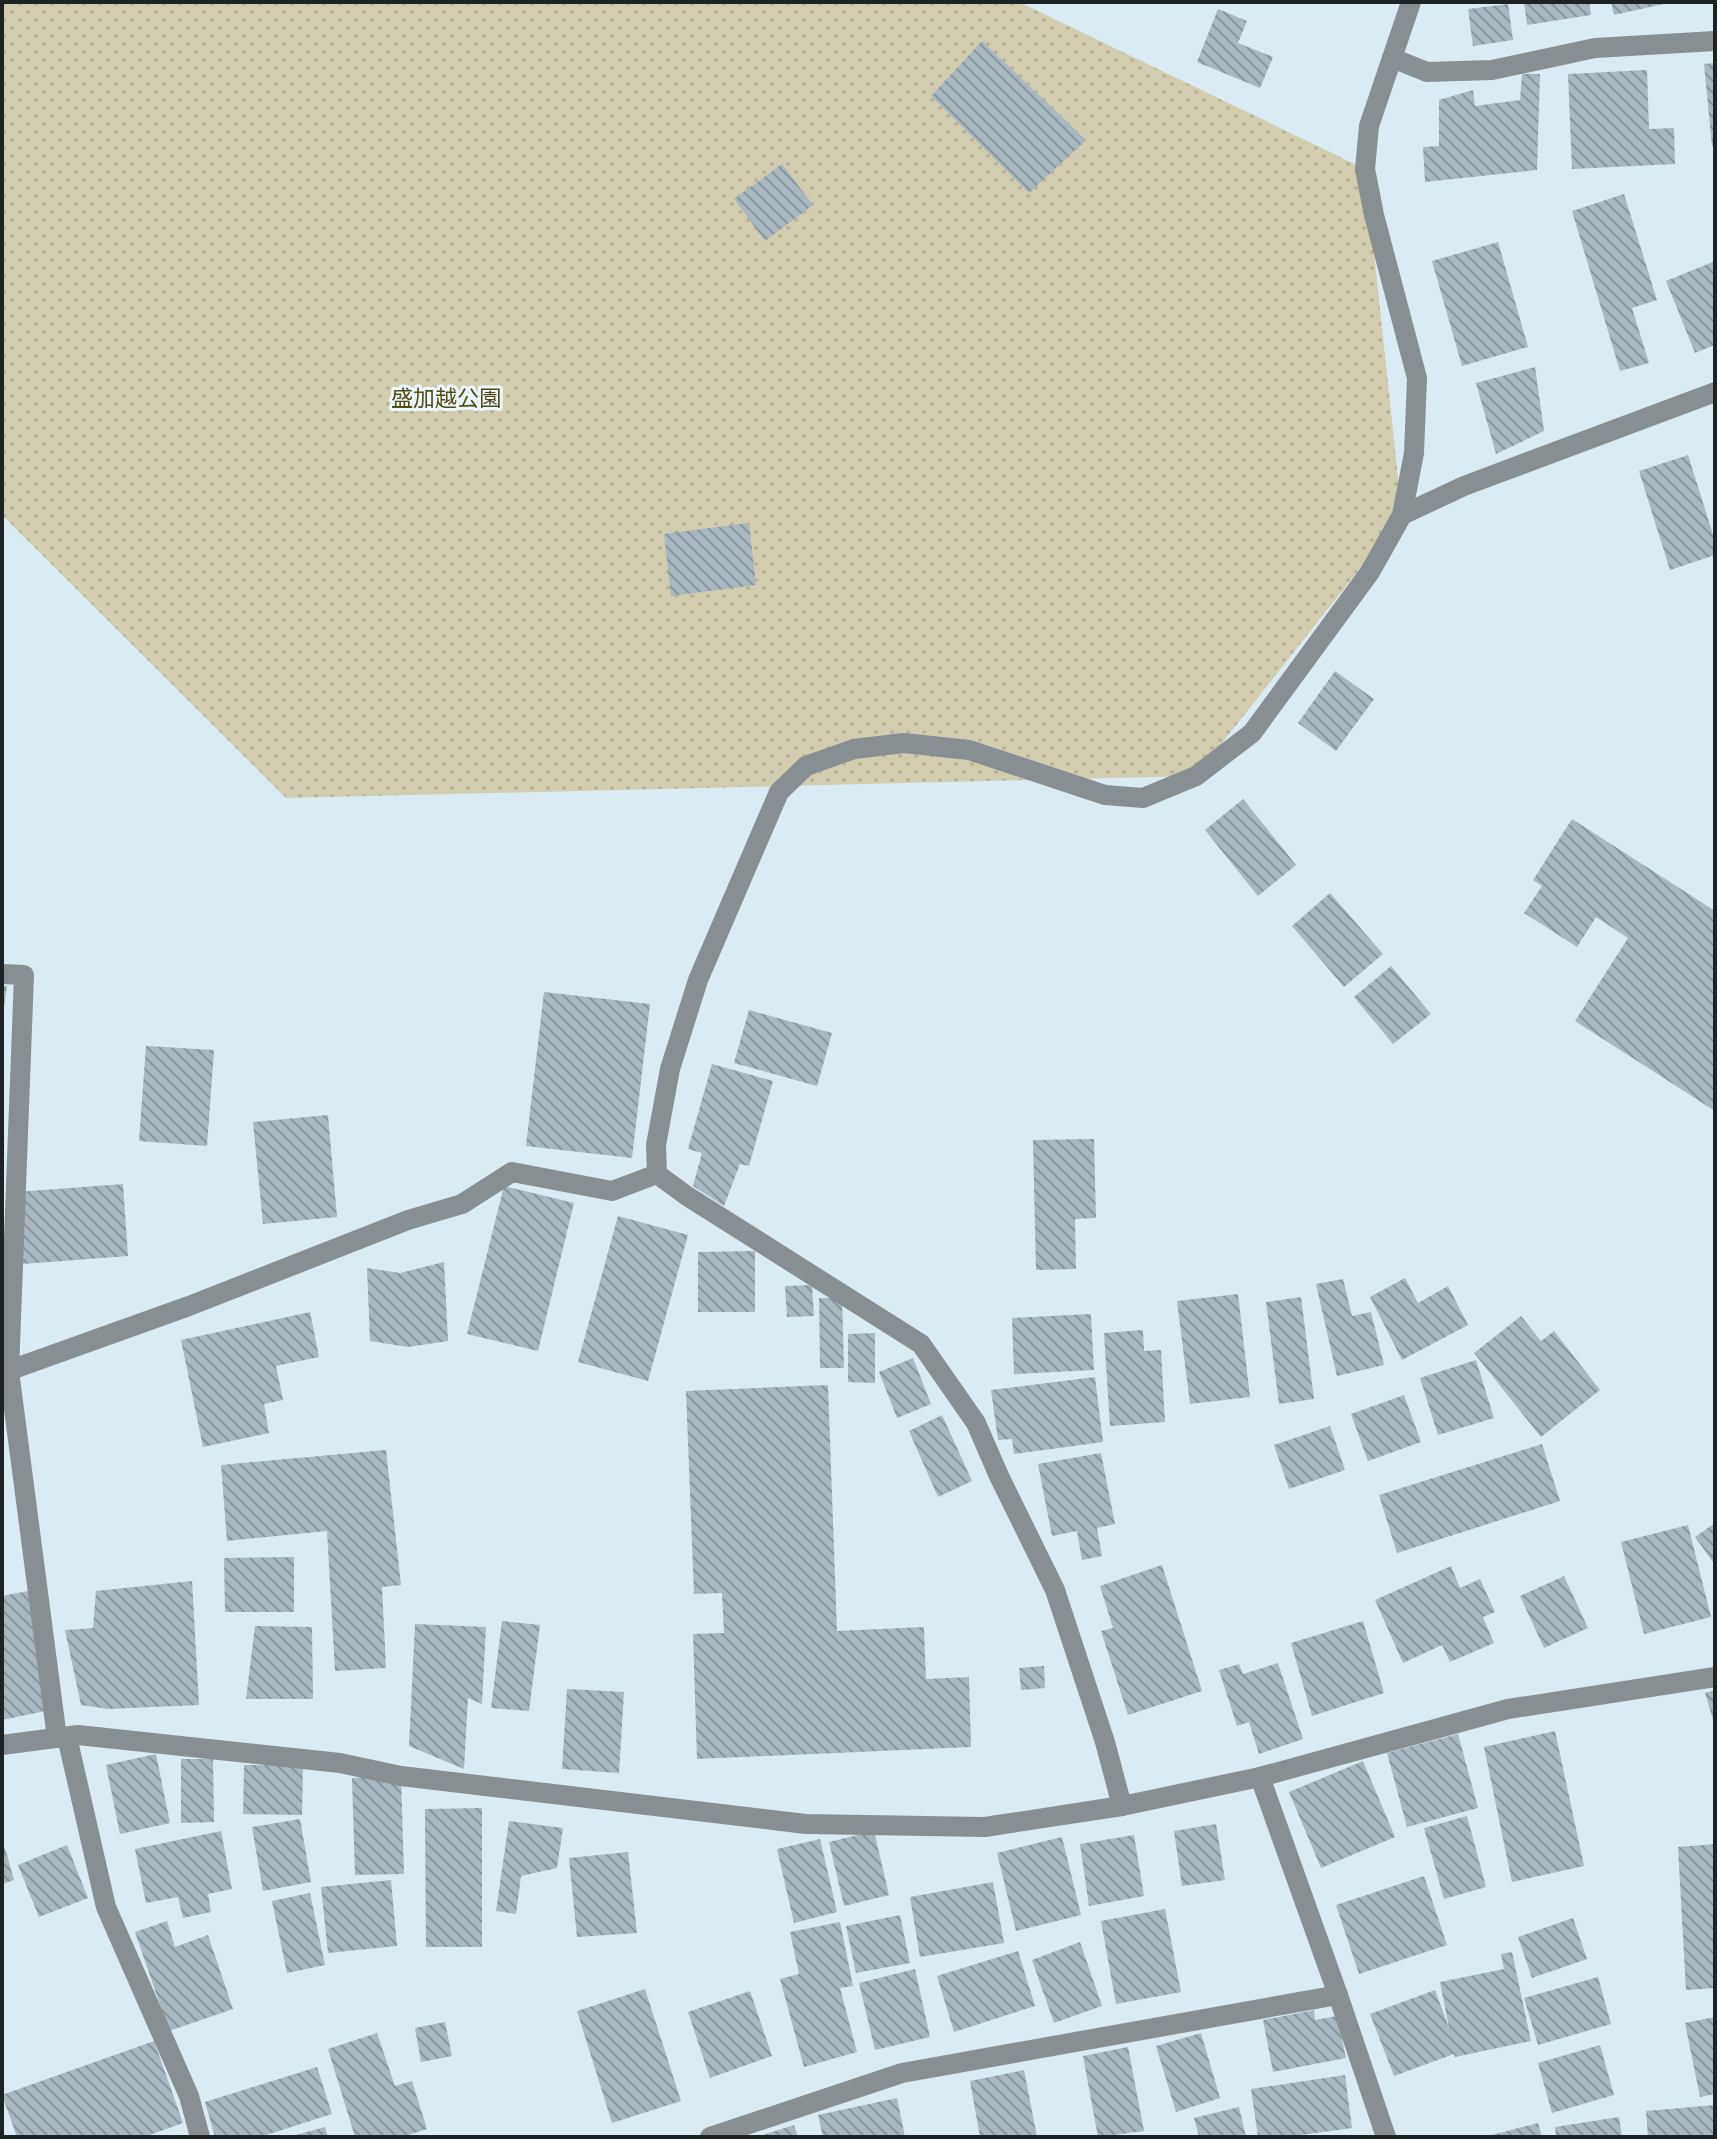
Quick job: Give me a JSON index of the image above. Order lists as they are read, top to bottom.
{
  "parks": ["盛加越公園"]
}
